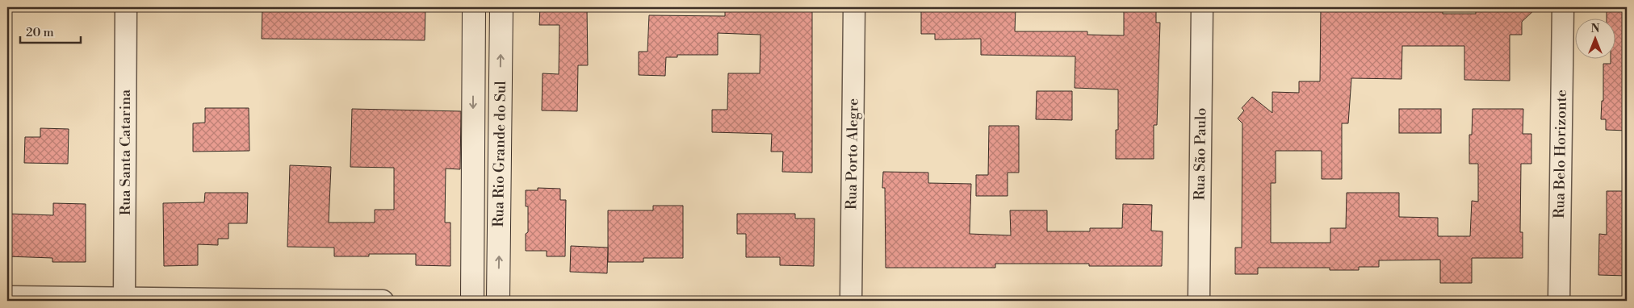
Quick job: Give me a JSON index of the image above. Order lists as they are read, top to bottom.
{
  "streets": {
    "street": [
      "Rua Santa Catarina",
      "Rua Rio Grande do Sul",
      "Rua Porto Alegre",
      "Rua São Paulo",
      "Rua Belo Horizonte"
    ]
  },
  "scale_bar": "20 m",
  "north": "top"
}
